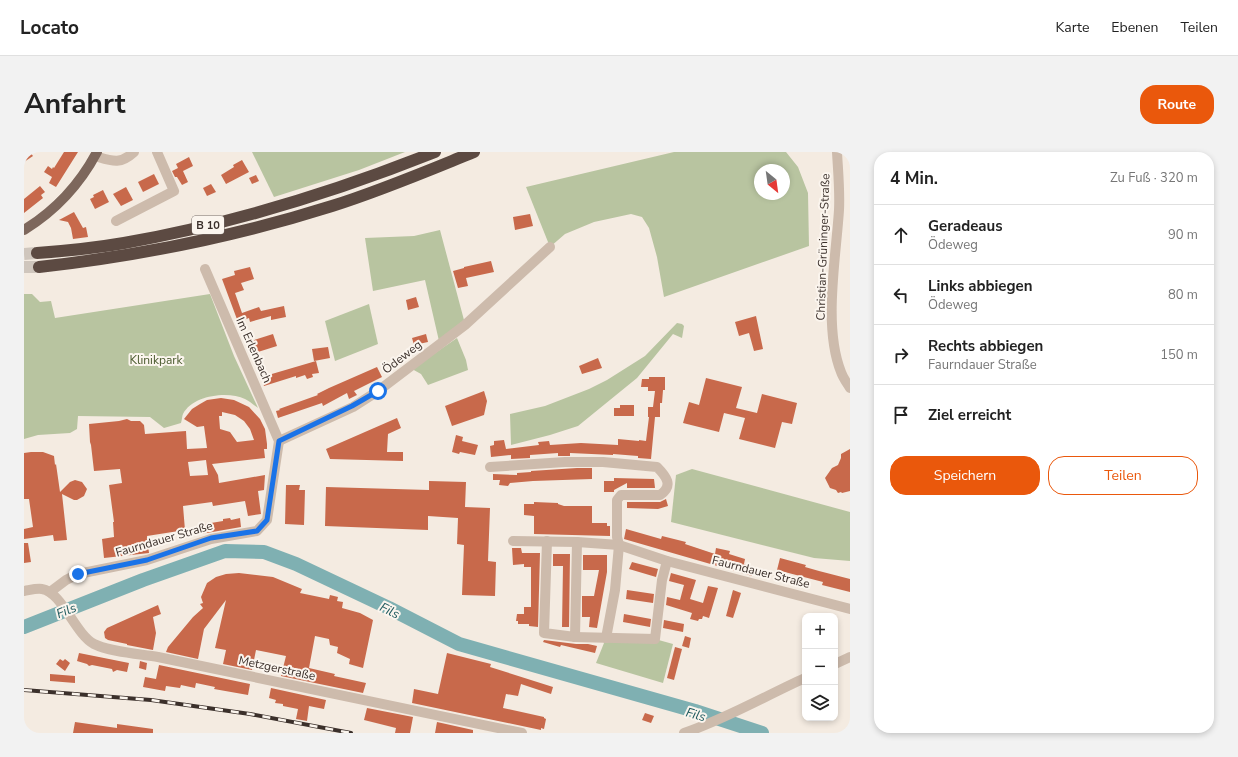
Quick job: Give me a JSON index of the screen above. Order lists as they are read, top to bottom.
{
  "streets": {
    "highway": ["B 10"],
    "street": [
      "Christian-Grüninger-Straße",
      "Im Erlenbach",
      "Ödeweg",
      "Faurndauer Straße",
      "Metzgerstraße"
    ]
  },
  "crossings": [
    ["Im Erlenbach", "Ödeweg"],
    ["Im Erlenbach", "Faurndauer Straße"],
    ["Ödeweg", "Faurndauer Straße"],
    ["Faurndauer Straße", "Metzgerstraße"]
  ],
  "water": ["Fils"],
  "parks": ["Klinikpark"],
  "north": "bottom right",
  "page": {
    "header": "Locato",
    "nav": ["Karte", "Ebenen", "Teilen"],
    "title": "Anfahrt",
    "buttons": [
      "Route",
      ["Speichern", "Teilen"]
    ],
    "heading": ["4 Min.", "Zu Fuß · 320 m"],
    "list": [
      ["Geradeaus", "Ödeweg", "90 m"],
      ["Links abbiegen", "Ödeweg", "80 m"],
      ["Rechts abbiegen", "Faurndauer Straße", "150 m"],
      "Ziel erreicht"
    ],
    "map_buttons": ["+", "−"]
  }
}
